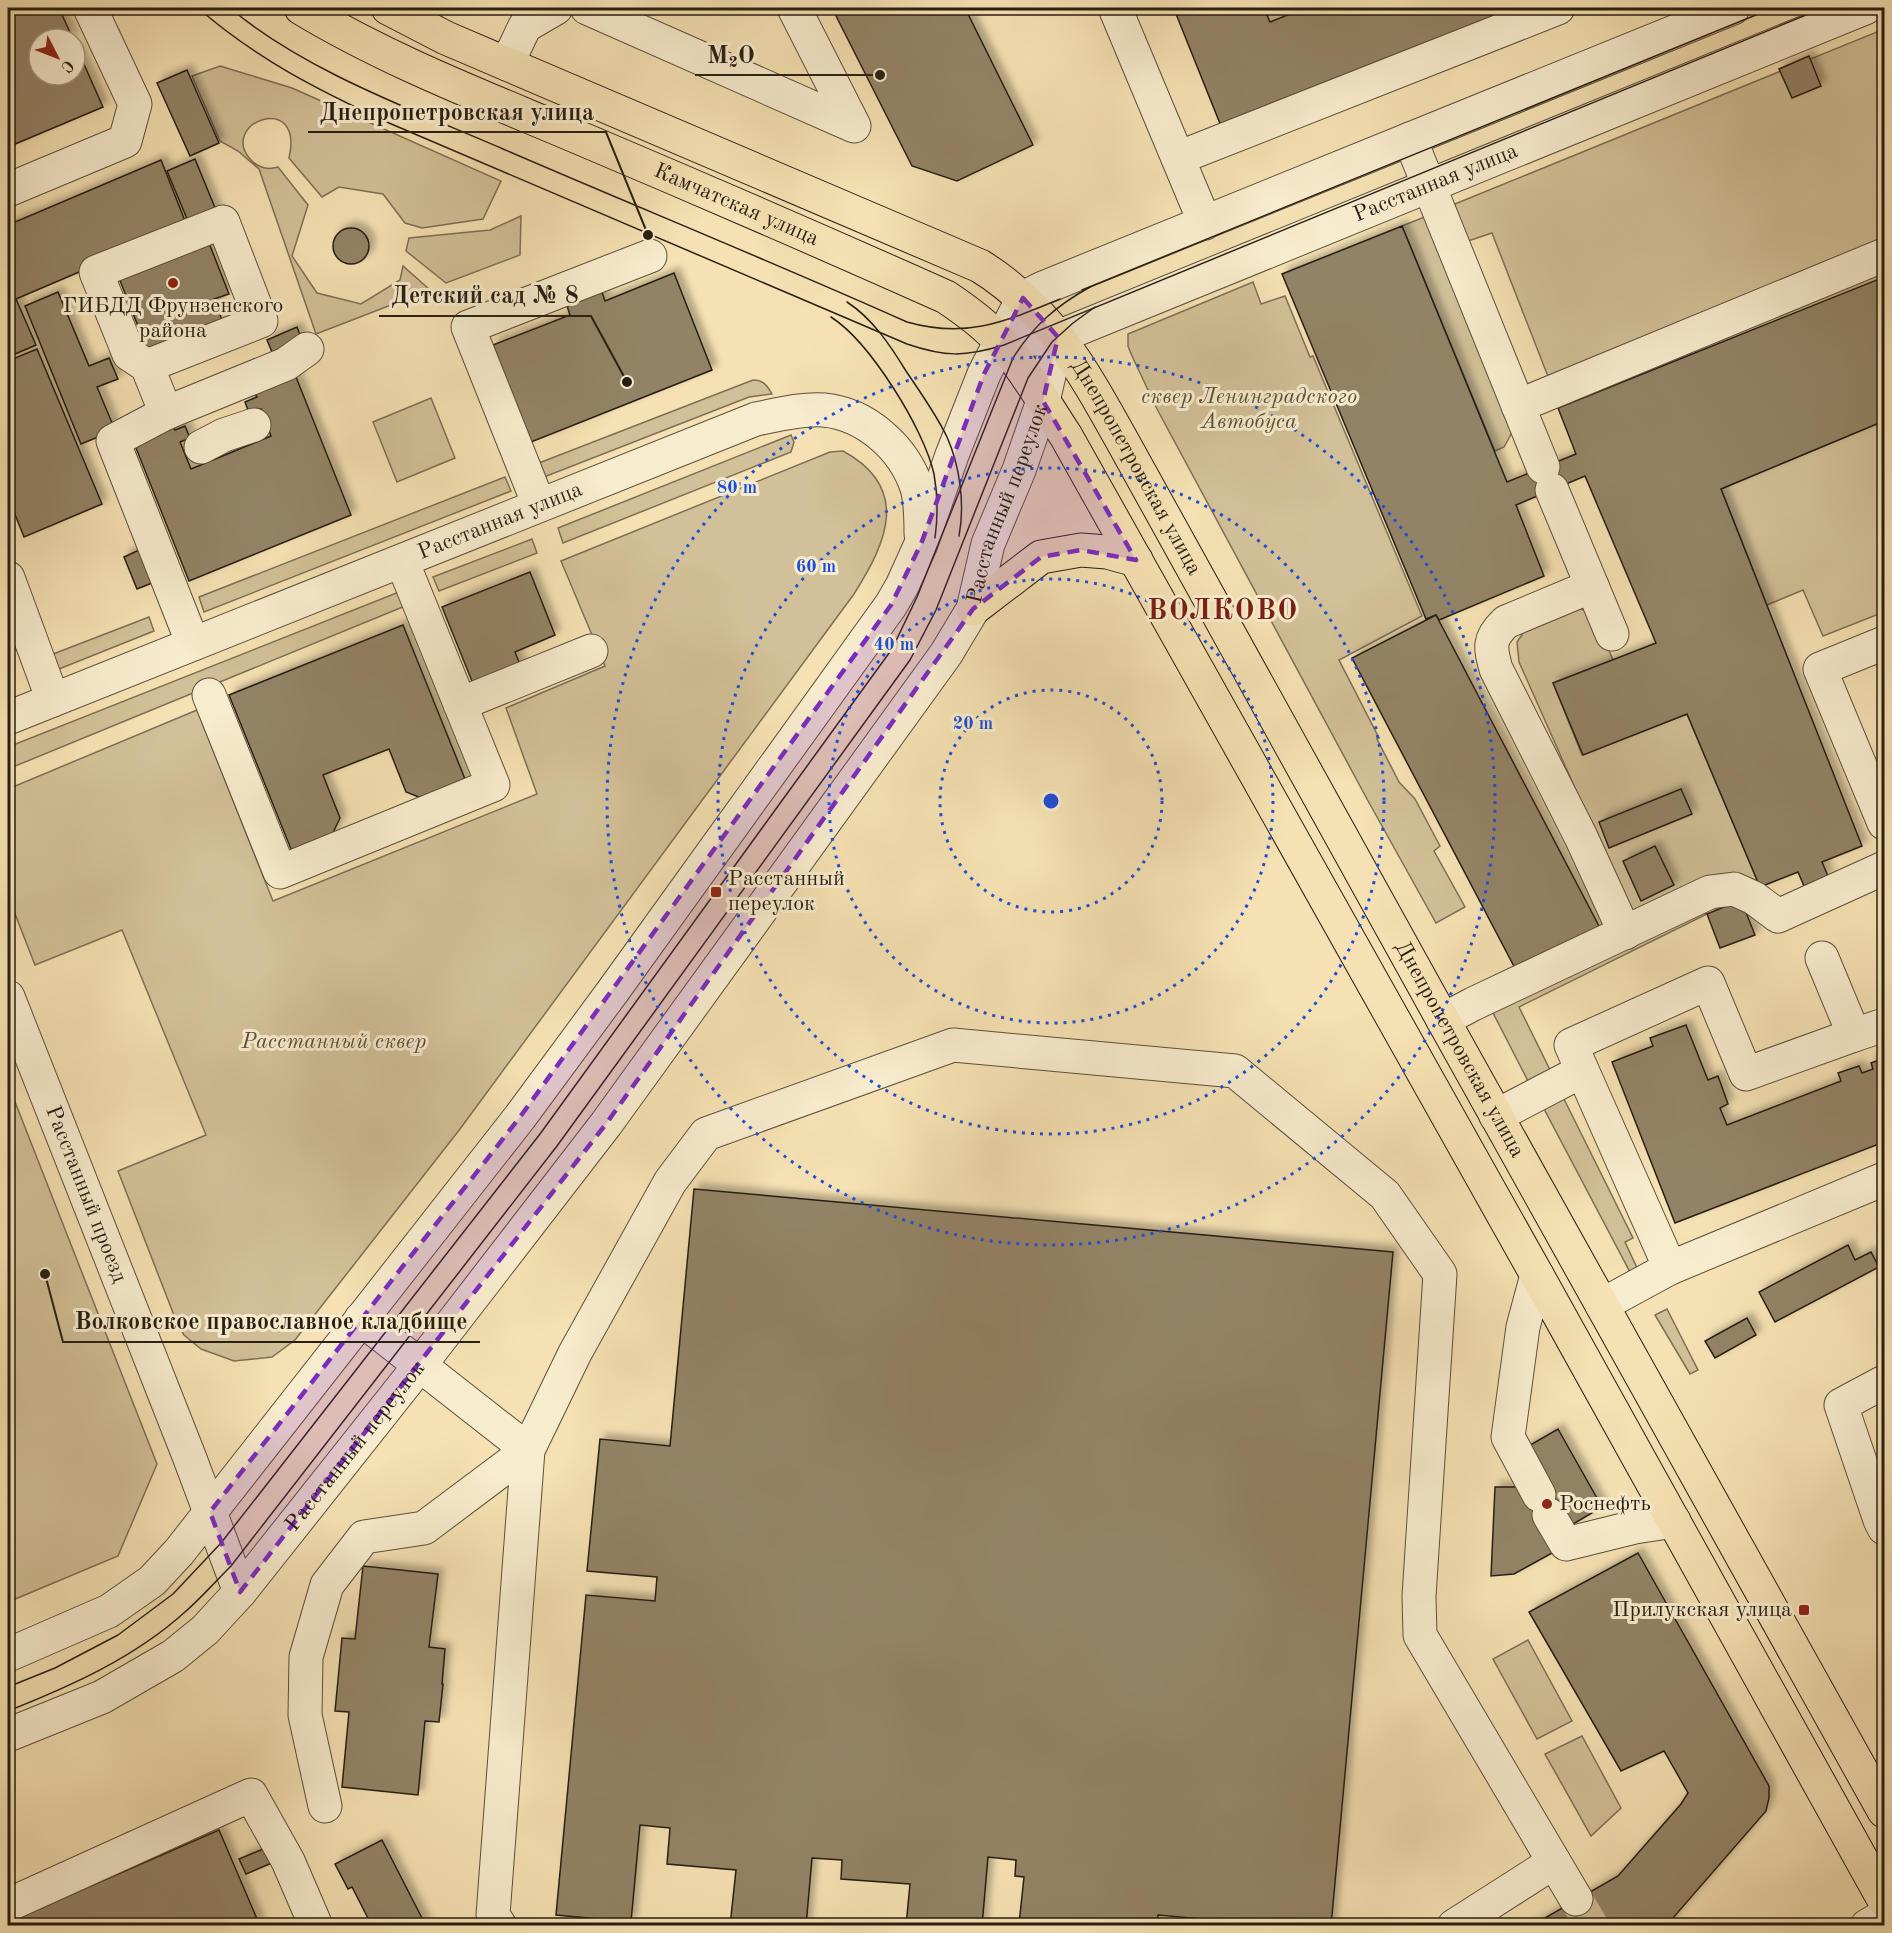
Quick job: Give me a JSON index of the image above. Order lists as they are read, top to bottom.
{
  "streets": {
    "main road": ["Камчатская улица", "Днепропетровская улица"],
    "street": ["Расстанная улица", "Расстанный переулок", "Расстанный проезд"]
  },
  "crossings": [
    ["Расстанная улица", "Камчатская улица"],
    ["Расстанная улица", "Днепропетровская улица"],
    ["Расстанная улица", "Расстанный переулок"],
    ["Камчатская улица", "Днепропетровская улица"],
    ["Камчатская улица", "Расстанный переулок"],
    ["Днепропетровская улица", "Расстанный переулок"],
    ["Расстанный переулок", "Расстанный проезд"]
  ],
  "districts": ["ВОЛКОВО"],
  "parks": ["сквер Ленинградского Автобуса", "Расстанный сквер"],
  "places": {
    "other": [
      "М₂O",
      "Днепропетровская улица",
      "ГИБДД Фрунзенского района",
      "Детский сад № 8",
      "Волковское православное кладбище",
      "Роснефть"
    ],
    "transit": ["Расстанный переулок", "Прилукская улица"]
  },
  "north": "bottom right",
  "rings": [
    "80 m",
    "60 m",
    "40 m",
    "20 m"
  ]
}
